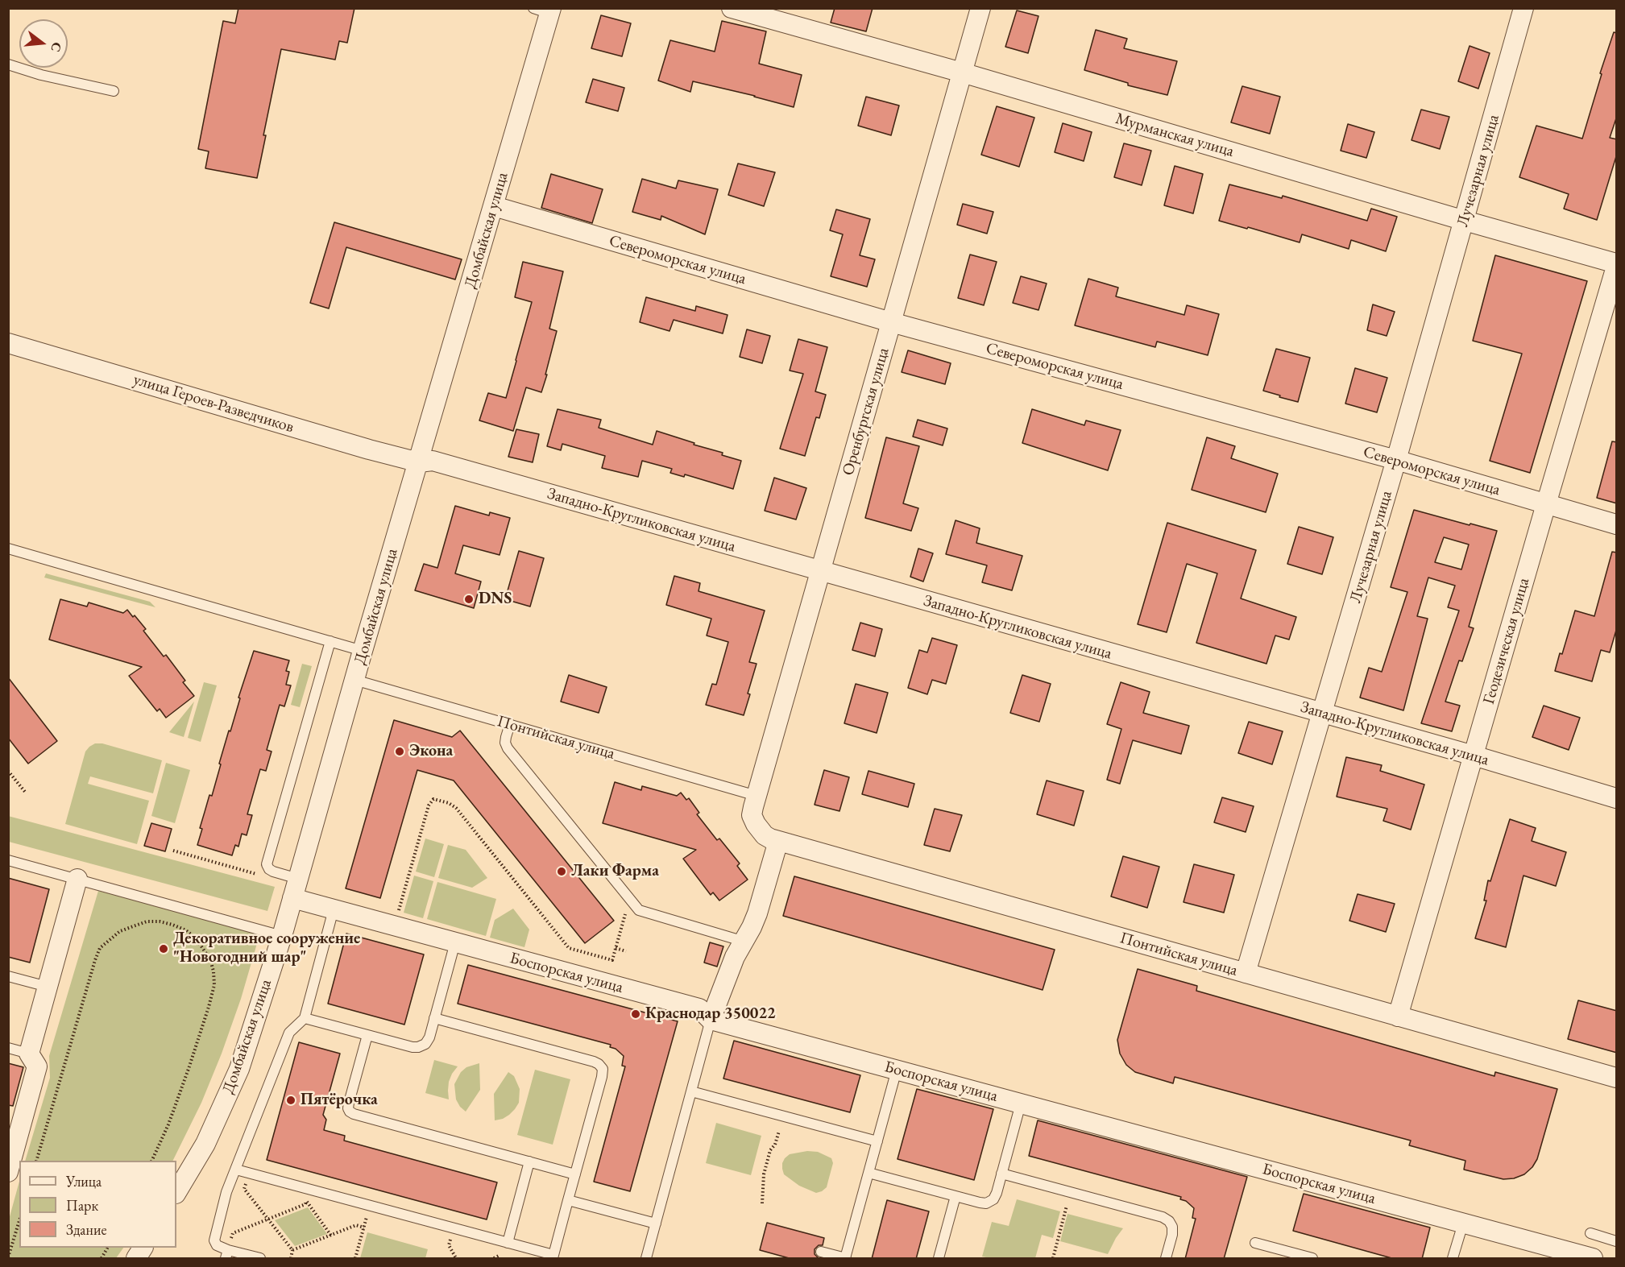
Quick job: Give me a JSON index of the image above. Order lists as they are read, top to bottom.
{
  "streets": {
    "street": [
      "Мурманская улица",
      "Лучезарная улица",
      "Домбайская улица",
      "Североморская улица",
      "улица Героев-Разведчиков",
      "Оренбургская улица",
      "Западно-Кругликовская улица",
      "Геодезическая улица",
      "Понтийская улица",
      "Боспорская улица"
    ]
  },
  "crossings": [
    ["Мурманская улица", "Лучезарная улица"],
    ["Мурманская улица", "Оренбургская улица"],
    ["Мурманская улица", "Геодезическая улица"],
    ["Лучезарная улица", "Североморская улица"],
    ["Лучезарная улица", "Западно-Кругликовская улица"],
    ["Лучезарная улица", "Понтийская улица"],
    ["Домбайская улица", "Североморская улица"],
    ["Домбайская улица", "улица Героев-Разведчиков"],
    ["Домбайская улица", "Западно-Кругликовская улица"],
    ["Домбайская улица", "Понтийская улица"],
    ["Домбайская улица", "Боспорская улица"],
    ["Североморская улица", "Оренбургская улица"],
    ["Североморская улица", "Геодезическая улица"],
    ["улица Героев-Разведчиков", "Западно-Кругликовская улица"],
    ["Оренбургская улица", "Западно-Кругликовская улица"],
    ["Оренбургская улица", "Понтийская улица"],
    ["Западно-Кругликовская улица", "Геодезическая улица"],
    ["Геодезическая улица", "Понтийская улица"]
  ],
  "places": [
    "DNS",
    "Экона",
    "Лаки Фарма",
    "Декоративное сооружение \"Новогодний шар\"",
    "Краснодар 350022",
    "Пятёрочка"
  ],
  "legend": ["Улица", "Парк", "Здание"],
  "north": "right"
}
